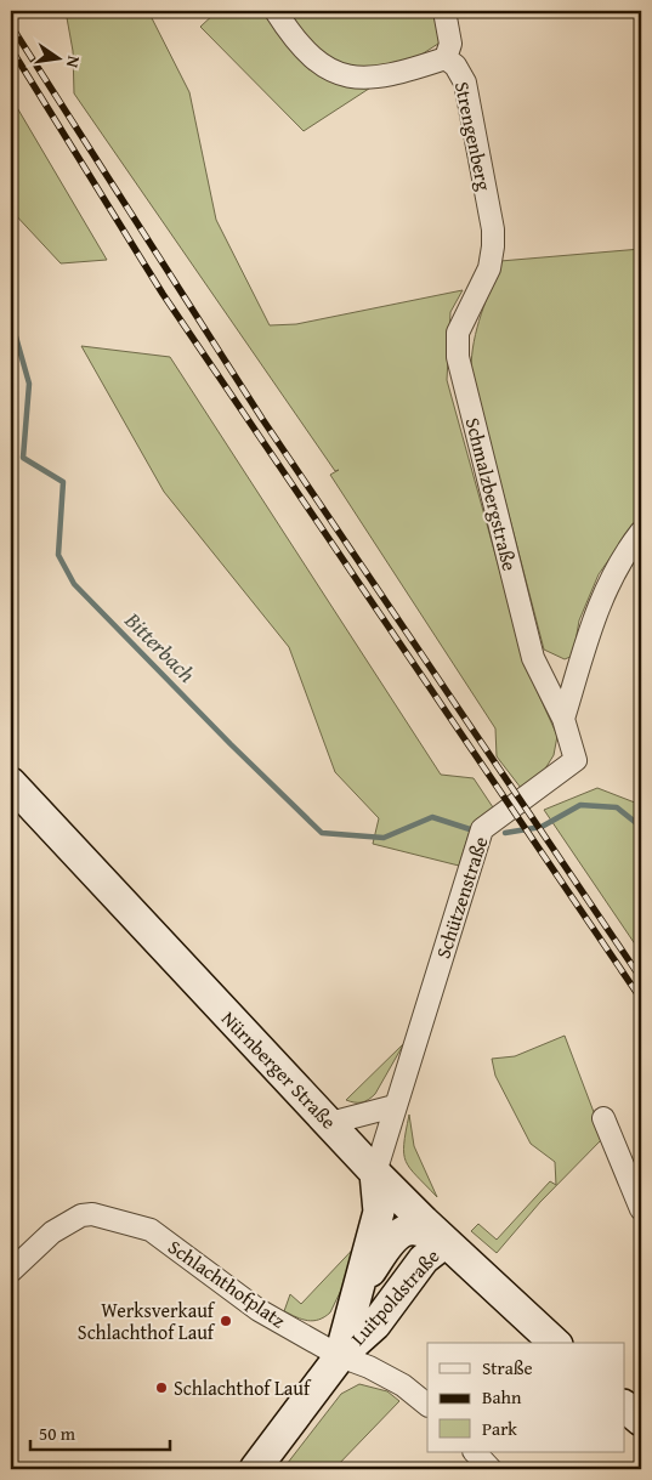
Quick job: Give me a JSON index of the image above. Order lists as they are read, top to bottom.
{
  "streets": {
    "main road": ["Nürnberger Straße", "Luitpoldstraße"],
    "street": [
      "Strengenberg",
      "Schmalzbergstraße",
      "Schützenstraße",
      "Schlachthofplatz"
    ]
  },
  "crossings": [
    ["Strengenberg", "Schmalzbergstraße"],
    ["Schmalzbergstraße", "Schützenstraße"],
    ["Schützenstraße", "Nürnberger Straße"],
    ["Schützenstraße", "Luitpoldstraße"],
    ["Nürnberger Straße", "Luitpoldstraße"],
    ["Schlachthofplatz", "Luitpoldstraße"]
  ],
  "water": ["Bitterbach"],
  "places": ["Werksverkauf Schlachthof Lauf", "Schlachthof Lauf"],
  "legend": ["Straße", "Bahn", "Park"],
  "scale_bar": "50 m",
  "north": "right"
}
